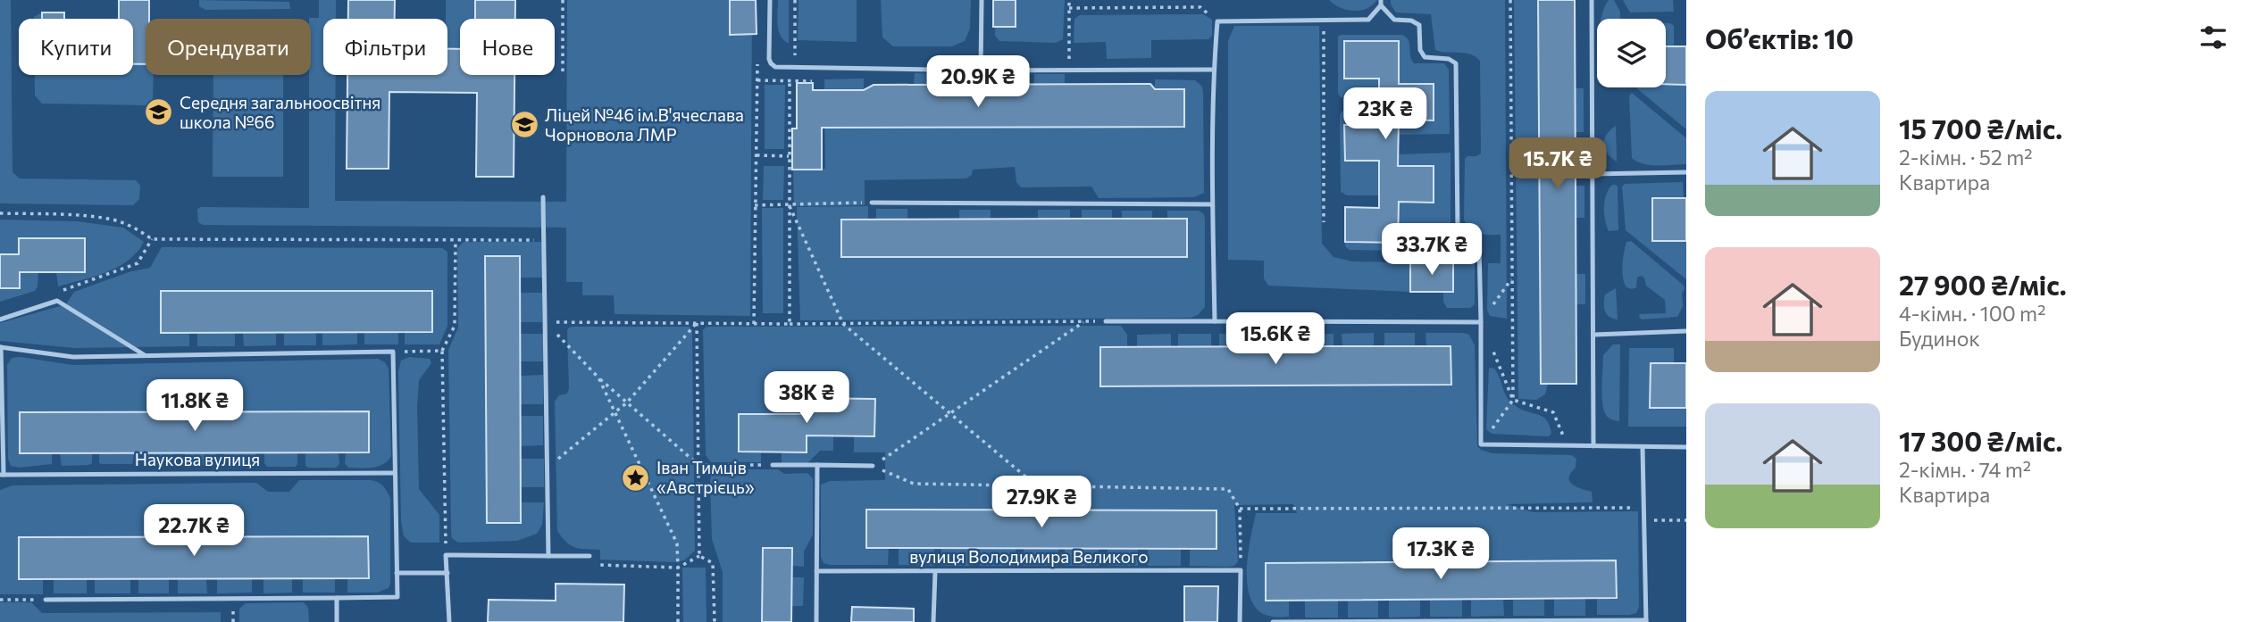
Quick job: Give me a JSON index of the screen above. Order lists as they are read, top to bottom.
{
  "streets": {
    "lane": ["Наукова вулиця", "вулиця Володимира Великого"]
  },
  "places": {
    "school or university": ["Середня загальноосвітня школа №66", "Ліцей №46 ім.В'ячеслава Чорновола ЛМР"],
    "place": ["Іван Тимців «Австрієць»"]
  },
  "page": {
    "heading": "Об’єктів: 10",
    "chip": [
      "Купити",
      "Орендувати",
      "Фільтри",
      "Нове"
    ],
    "price": [
      "20.9K ₴",
      "23K ₴",
      "15.7K ₴",
      "33.7K ₴",
      "15.6K ₴",
      "38K ₴",
      "11.8K ₴",
      "27.9K ₴",
      "22.7K ₴",
      "17.3K ₴"
    ],
    "list": [
      {
        "name": "15 700 ₴/міс.",
        "note": "2-кімн. · 52 m² · Квартира"
      },
      {
        "name": "27 900 ₴/міс.",
        "note": "4-кімн. · 100 m² · Будинок"
      },
      {
        "name": "17 300 ₴/міс.",
        "note": "2-кімн. · 74 m² · Квартира"
      }
    ]
  }
}
